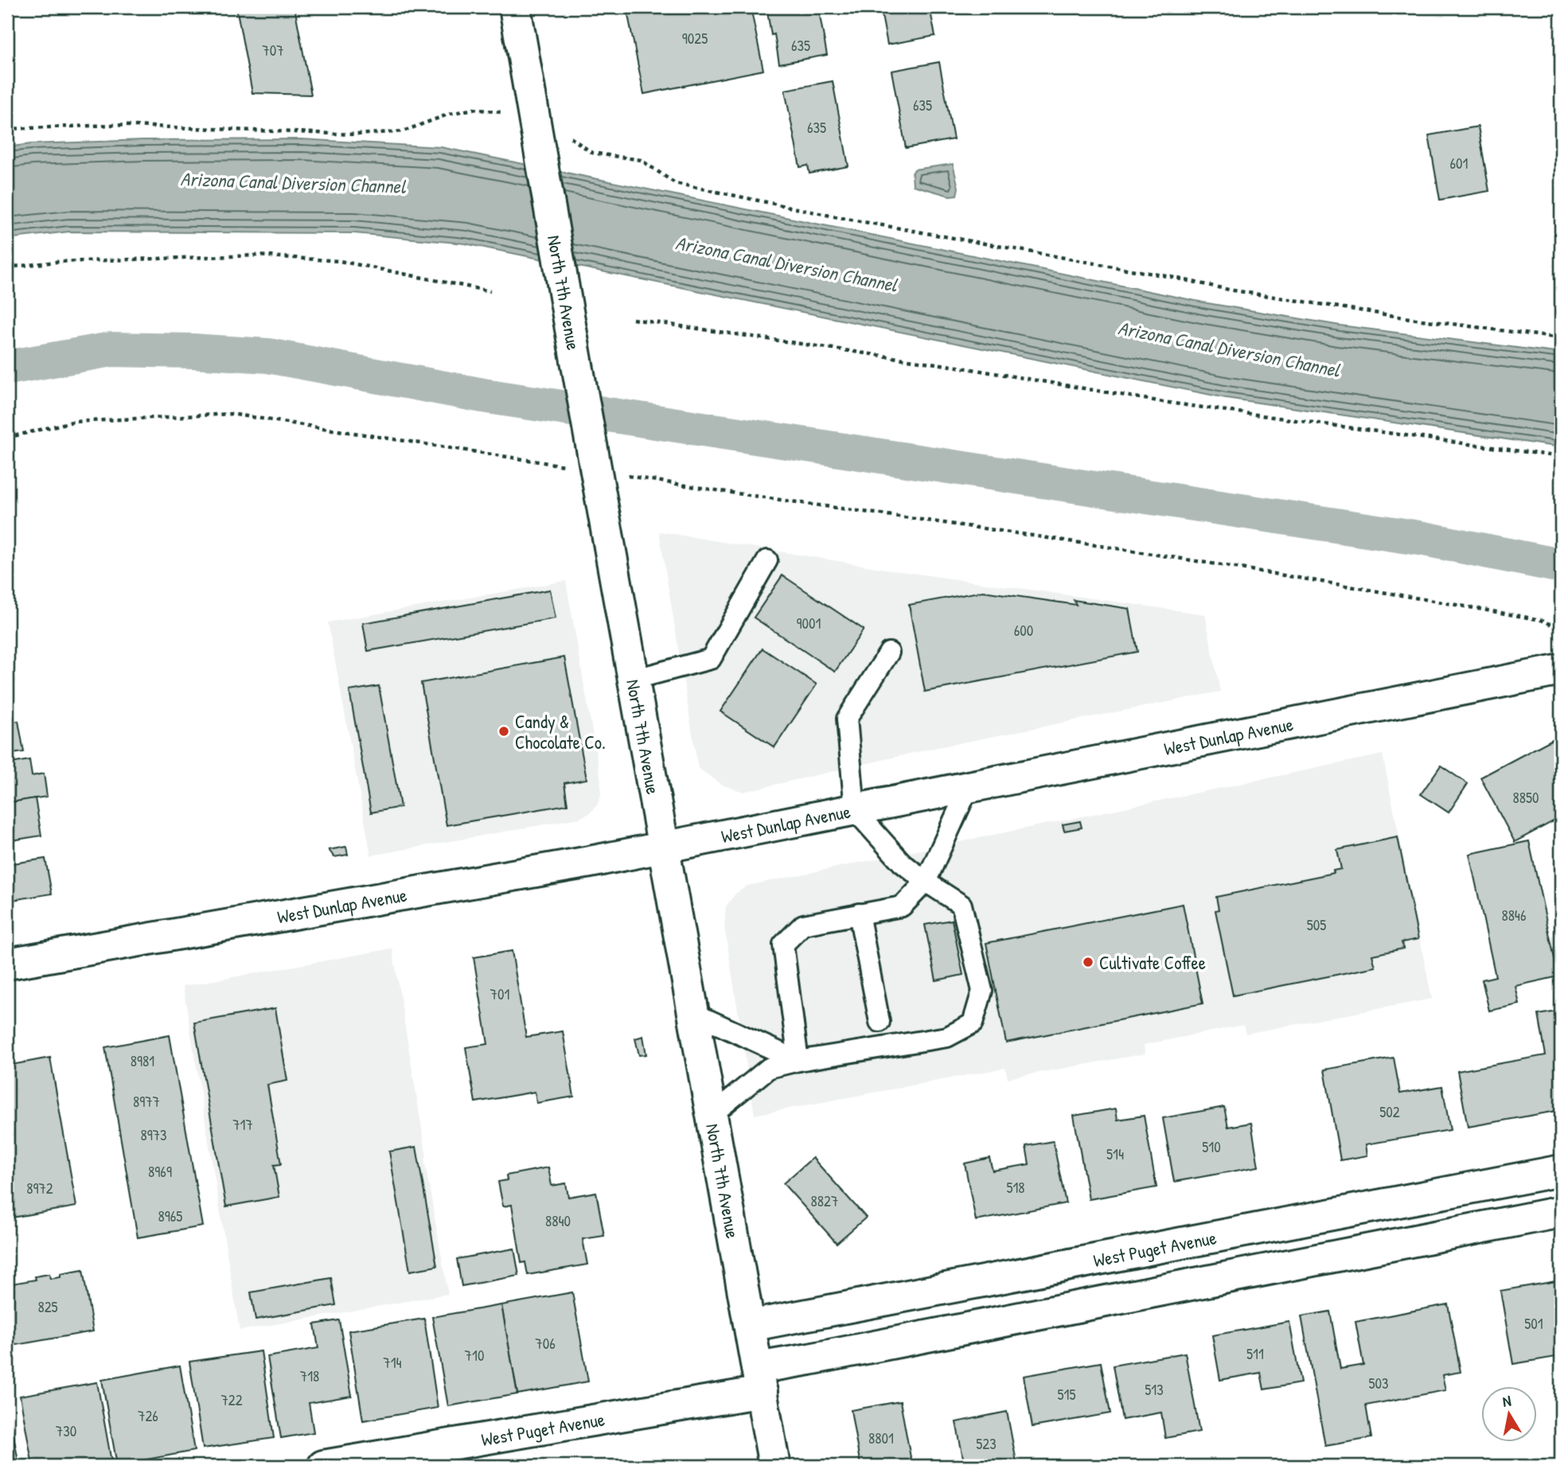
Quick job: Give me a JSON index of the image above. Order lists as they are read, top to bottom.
{
  "streets": {
    "main road": ["North 7th Avenue", "West Dunlap Avenue", "West Puget Avenue"]
  },
  "crossings": [
    ["North 7th Avenue", "West Dunlap Avenue"],
    ["North 7th Avenue", "West Puget Avenue"]
  ],
  "water": ["Arizona Canal Diversion Channel"],
  "places": ["Candy & Chocolate Co.", "Cultivate Coffee"],
  "house_numbers": [
    "9025",
    "635",
    "707",
    "635",
    "635",
    "601",
    "9001",
    "600",
    "8850",
    "8846",
    "505",
    "701",
    "8981",
    "8977",
    "502",
    "717",
    "8973",
    "510",
    "514",
    "8969",
    "518",
    "8972",
    "8827",
    "8965",
    "8840",
    "825",
    "501",
    "706",
    "511",
    "710",
    "714",
    "718",
    "503",
    "513",
    "515",
    "722",
    "726",
    "730",
    "8801",
    "523"
  ],
  "north": "top"
}
